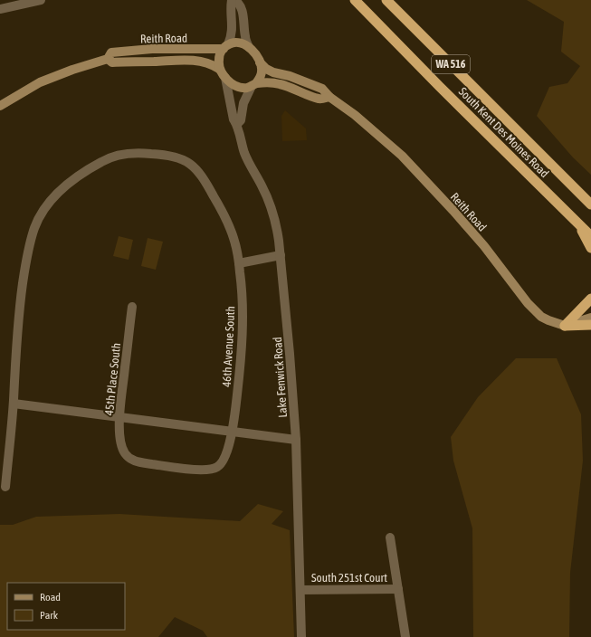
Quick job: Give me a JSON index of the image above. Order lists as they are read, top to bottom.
{
  "streets": {
    "highway": ["WA 516", "South Kent Des Moines Road"],
    "main road": ["Reith Road"],
    "street": [
      "46th Avenue South",
      "Lake Fenwick Road",
      "45th Place South",
      "South 251st Court"
    ]
  },
  "crossings": [
    ["Reith Road", "Lake Fenwick Road"],
    ["46th Avenue South", "45th Place South"],
    ["Lake Fenwick Road", "South 251st Court"]
  ],
  "legend": ["Road", "Park"]
}
